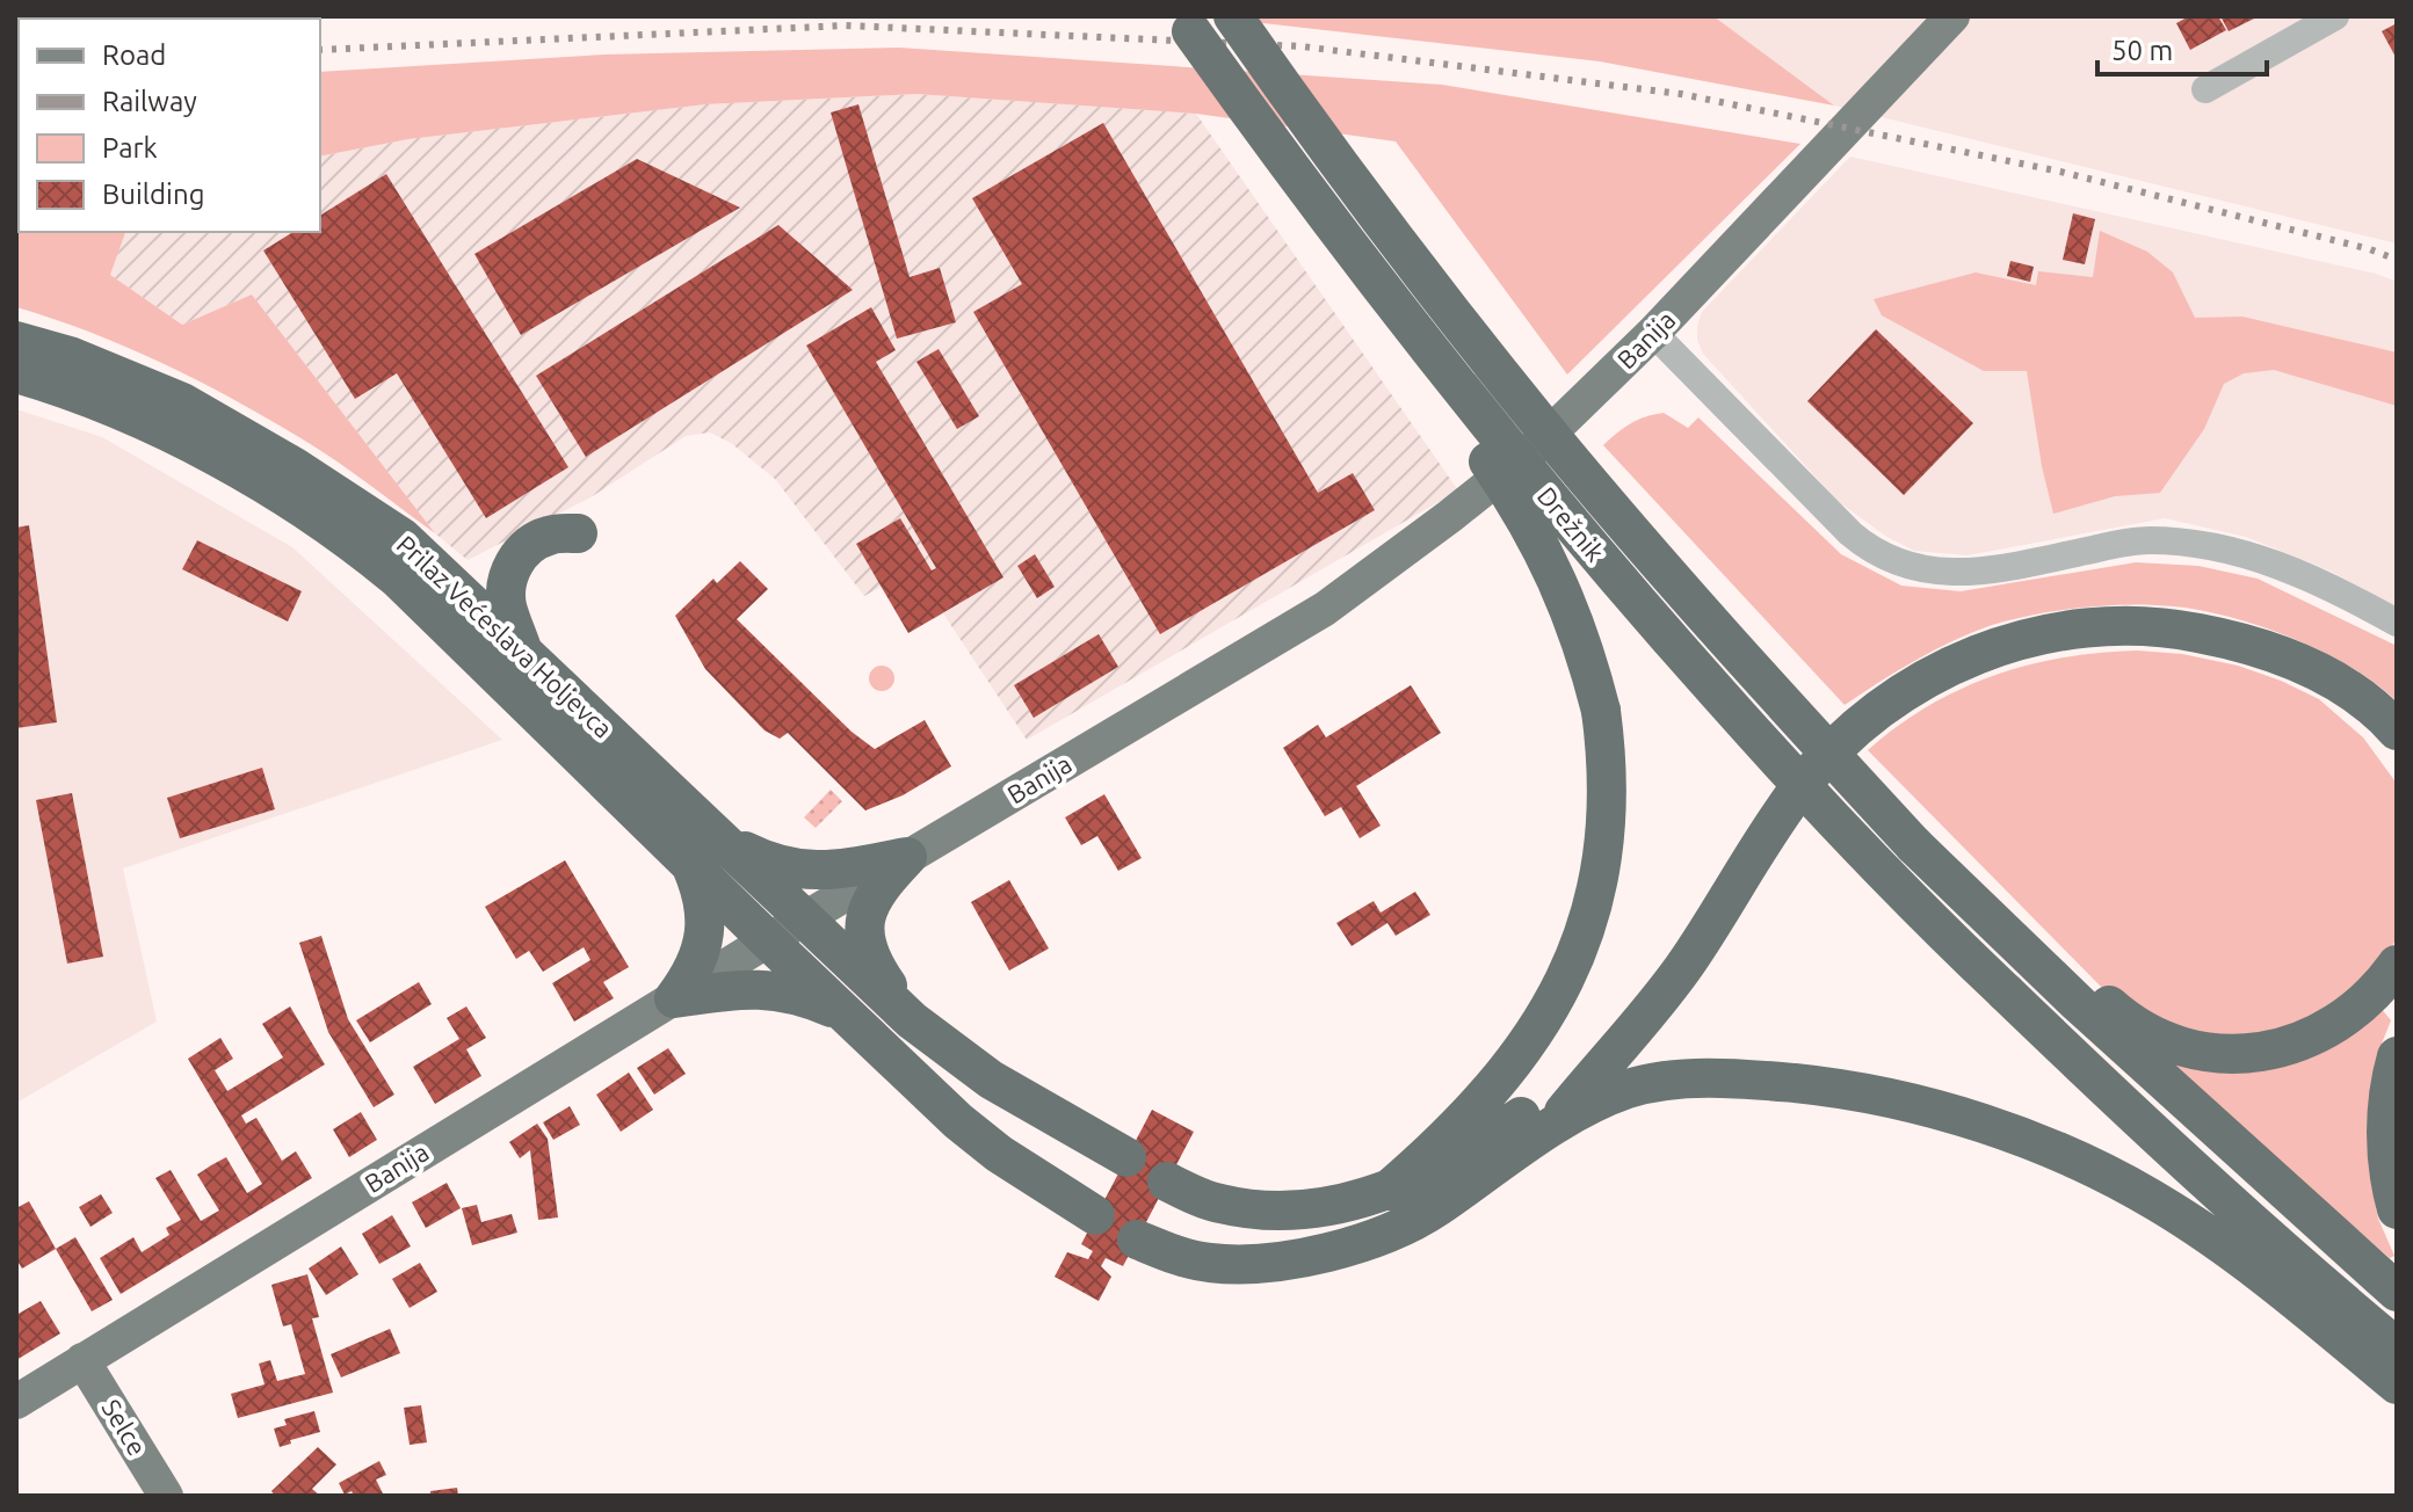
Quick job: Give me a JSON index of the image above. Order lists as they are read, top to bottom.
{
  "streets": {
    "highway": ["Drežnik", "Prilaz Većeslava Holjevca"],
    "main road": ["Banija", "Selce"]
  },
  "crossings": [
    ["Banija", "Prilaz Većeslava Holjevca"],
    ["Banija", "Selce"]
  ],
  "legend": [
    "Road",
    "Railway",
    "Park",
    "Building"
  ],
  "scale_bar": "50 m"
}
